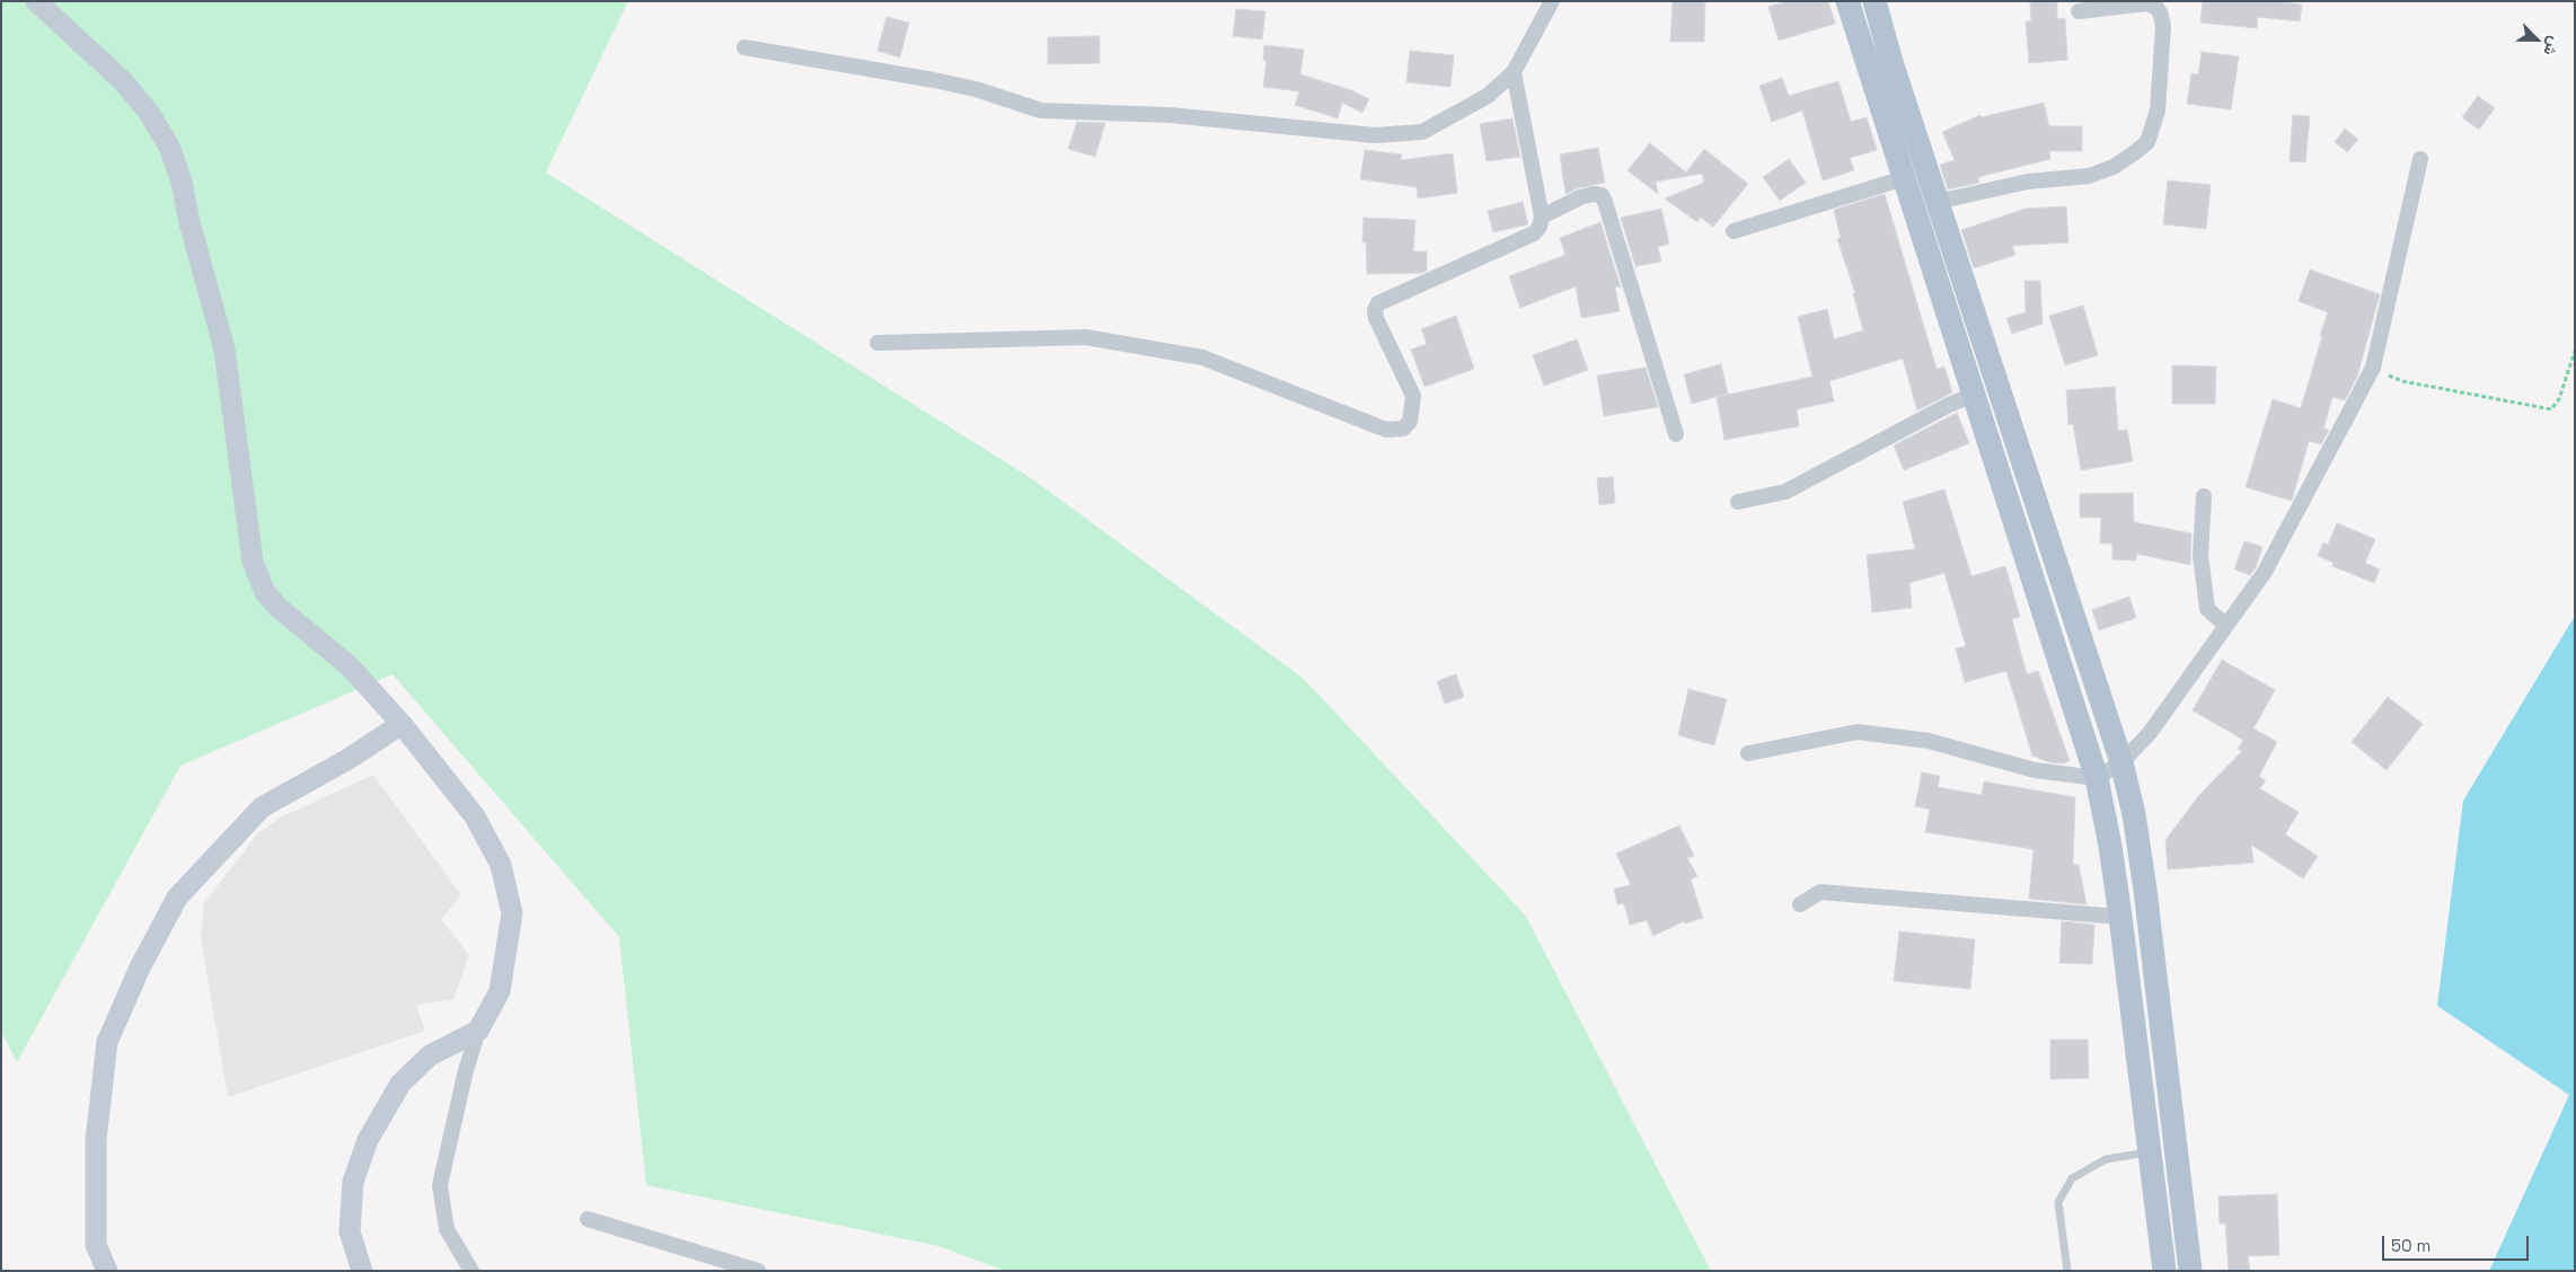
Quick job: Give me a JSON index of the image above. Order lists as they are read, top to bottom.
{
  "scale_bar": "50 m",
  "north": "bottom right"
}
